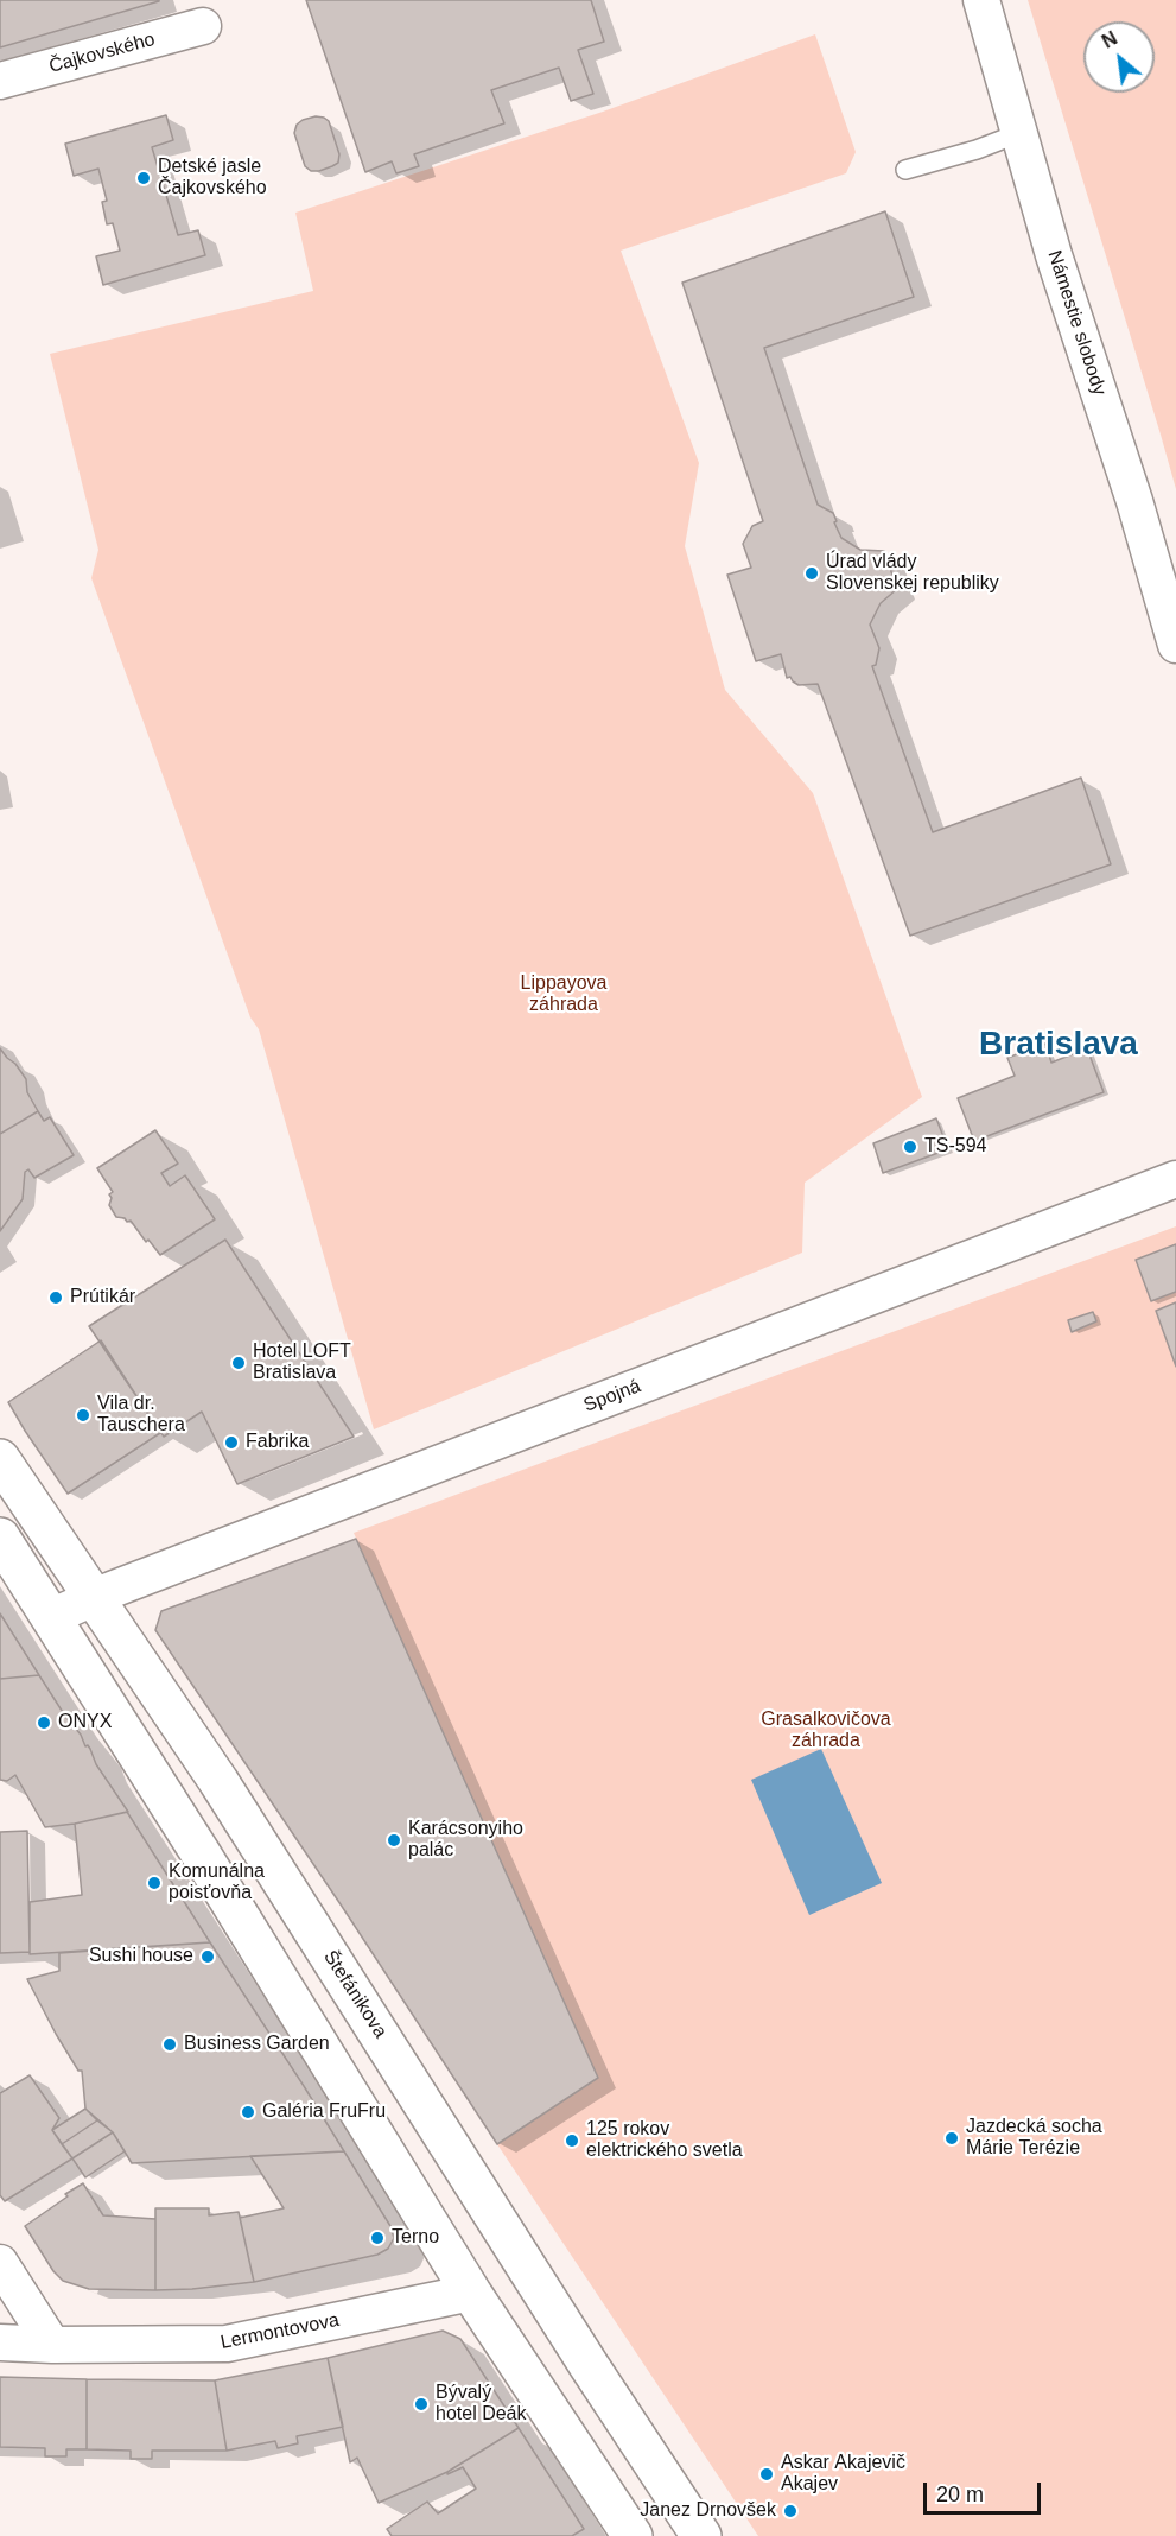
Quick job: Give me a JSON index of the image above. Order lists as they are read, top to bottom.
{
  "streets": {
    "main road": ["Štefánikova"],
    "street": [
      "Čajkovského",
      "Námestie slobody",
      "Spojná",
      "Lermontovova"
    ]
  },
  "crossings": [
    ["Spojná", "Štefánikova"]
  ],
  "districts": ["Bratislava"],
  "parks": ["Lippayova záhrada", "Grasalkovičova záhrada"],
  "places": [
    "Detské jasle Čajkovského",
    "Úrad vlády Slovenskej republiky",
    "TS-594",
    "Prútikár",
    "Hotel LOFT Bratislava",
    "Vila dr. Tauschera",
    "Fabrika",
    "ONYX",
    "Karácsonyiho palác",
    "Komunálna poisťovňa",
    "Sushi house",
    "Business Garden",
    "Galéria FruFru",
    "Jazdecká socha Márie Terézie",
    "125 rokov elektrického svetla",
    "Terno",
    "Bývalý hotel Deák",
    "Askar Akajevič Akajev",
    "Janez Drnovšek"
  ],
  "scale_bar": "20 m",
  "north": "top left"
}
